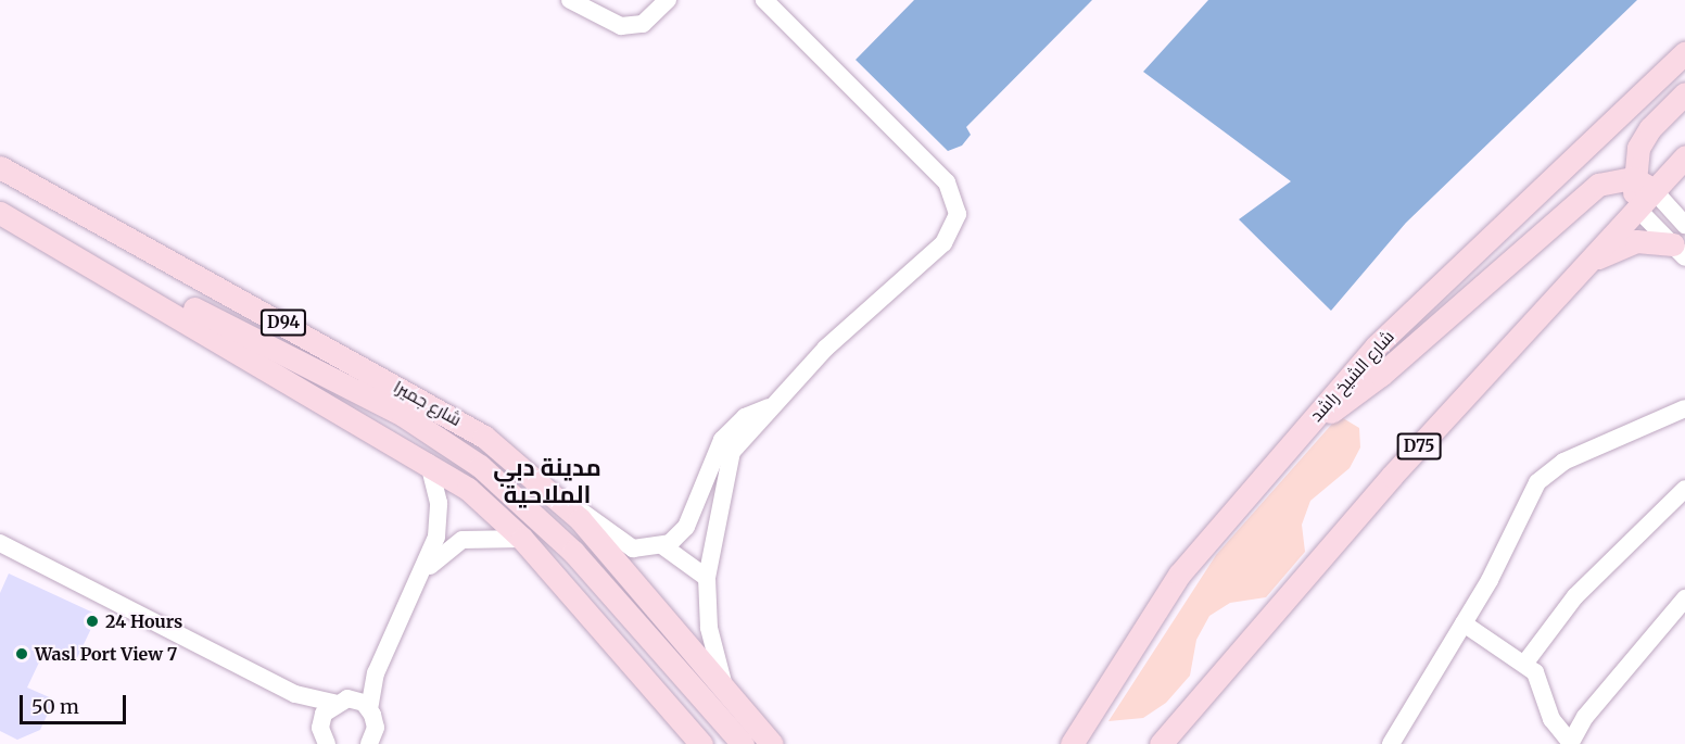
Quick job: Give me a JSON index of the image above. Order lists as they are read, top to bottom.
{
  "streets": {
    "main road": [
      "D94",
      "شارع الشيخ راشد",
      "شارع جميرا",
      "D75"
    ]
  },
  "districts": ["مدينة دبي الملاحية"],
  "places": ["24 Hours", "Wasl Port View 7"],
  "scale_bar": "50 m"
}
